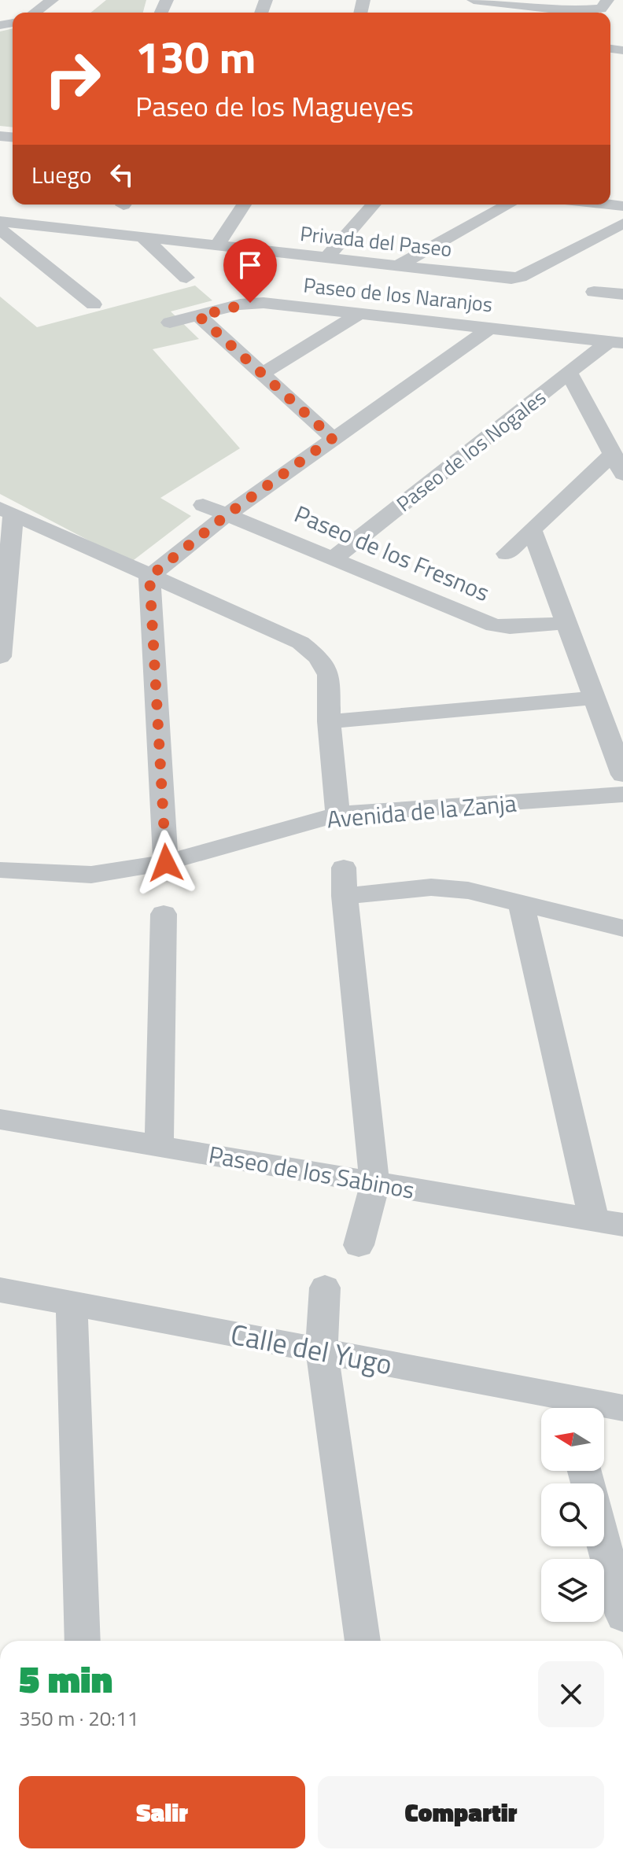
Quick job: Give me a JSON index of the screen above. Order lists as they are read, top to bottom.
{
  "streets": {
    "street": [
      "Privada del Paseo",
      "Paseo de los Naranjos",
      "Paseo de los Nogales",
      "Paseo de los Fresnos",
      "Avenida de la Zanja",
      "Paseo de los Sabinos",
      "Calle del Yugo"
    ]
  },
  "crossings": [
    ["Paseo de los Naranjos", "Paseo de los Nogales"],
    ["Paseo de los Nogales", "Paseo de los Fresnos"]
  ],
  "north": "left",
  "page": {
    "turn": ["130 m", "Paseo de los Magueyes"],
    "then": "Luego",
    "heading": ["5 min", "350 m · 20:11"],
    "buttons": ["Salir", "Compartir"]
  }
}
